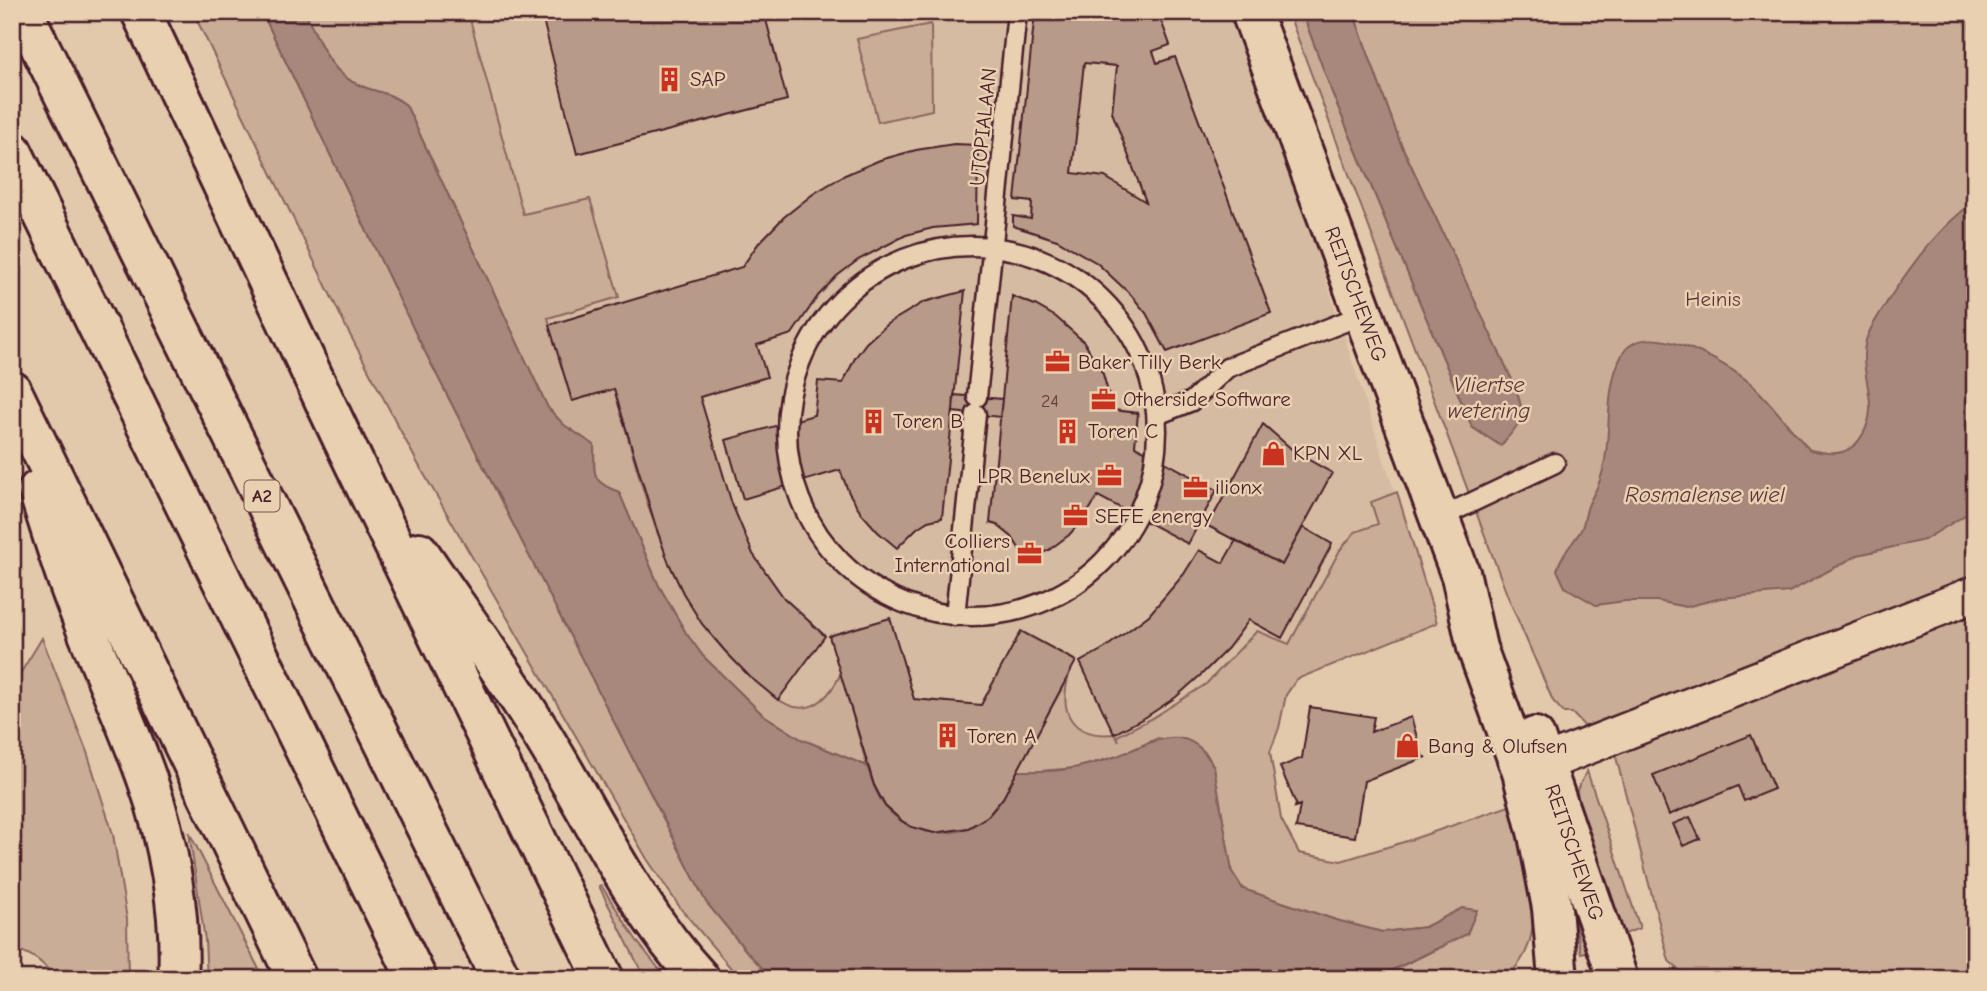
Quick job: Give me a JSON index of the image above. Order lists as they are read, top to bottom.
{
  "streets": {
    "main road": ["REITSCHEWEG", "A2"],
    "lane": ["UTOPIALAAN"]
  },
  "water": ["Vliertse wetering", "Rosmalense wiel"],
  "parks": ["Heinis"],
  "places": {
    "building": [
      "SAP",
      "Toren B",
      "Toren C",
      "Toren A"
    ],
    "office": [
      "Baker Tilly Berk",
      "Otherside Software",
      "LPR Benelux",
      "ilionx",
      "SEFE energy",
      "Colliers International"
    ],
    "shop": ["KPN XL", "Bang & Olufsen"]
  },
  "house_numbers": ["24"]
}
